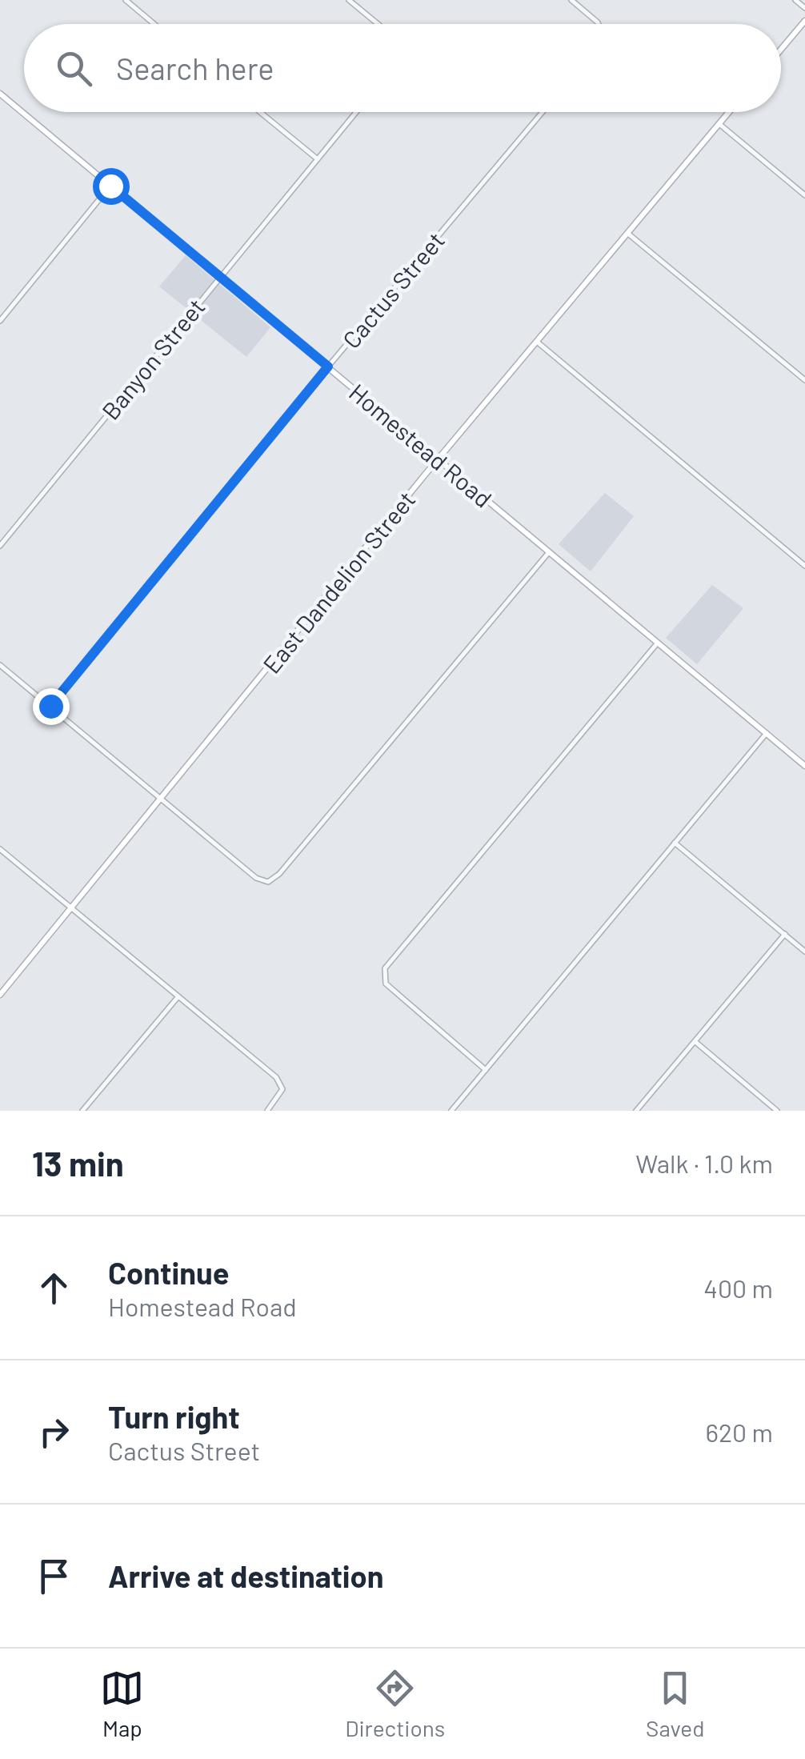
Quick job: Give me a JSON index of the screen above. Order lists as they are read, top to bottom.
{
  "streets": {
    "street": [
      "Cactus Street",
      "Banyon Street",
      "Homestead Road",
      "East Dandelion Street"
    ]
  },
  "crossings": [
    ["Cactus Street", "Homestead Road"],
    ["Banyon Street", "Homestead Road"],
    ["Homestead Road", "East Dandelion Street"]
  ],
  "page": {
    "search": "Search here",
    "heading": ["13 min", "Walk · 1.0 km"],
    "list": [
      ["Continue", "Homestead Road", "400 m"],
      ["Turn right", "Cactus Street", "620 m"],
      "Arrive at destination"
    ],
    "nav": ["Map", "Directions", "Saved"]
  }
}
